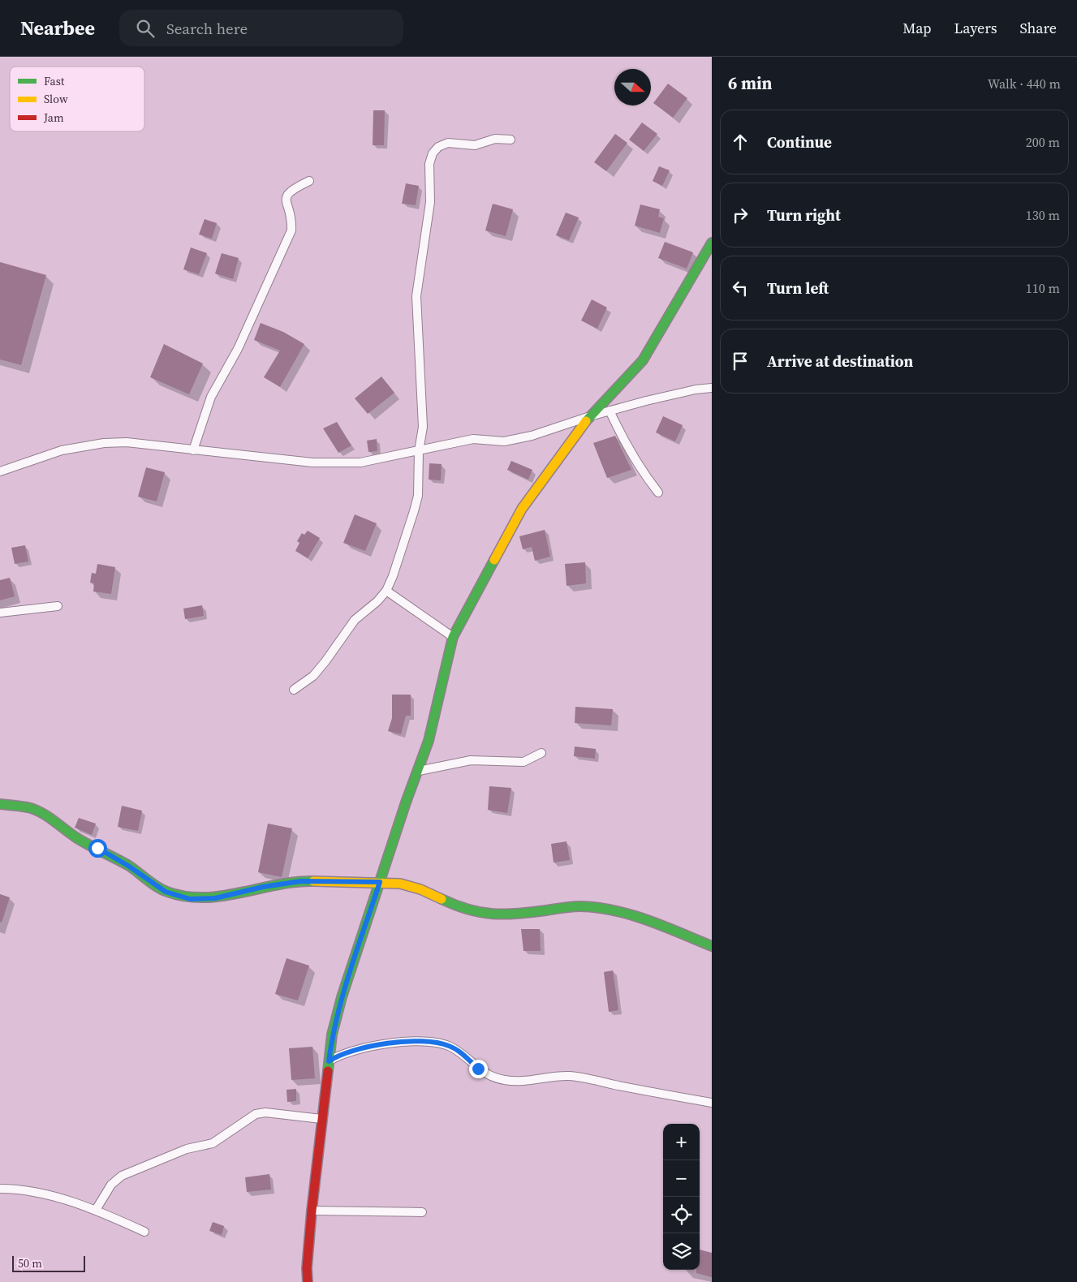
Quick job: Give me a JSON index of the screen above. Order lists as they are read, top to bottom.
{
  "legend": ["Fast", "Slow", "Jam"],
  "scale_bar": "50 m",
  "north": "right",
  "page": {
    "header": "Nearbee",
    "search": "Search here",
    "nav": ["Map", "Layers", "Share"],
    "heading": ["6 min", "Walk · 440 m"],
    "list": [
      ["Continue", "200 m"],
      ["Turn right", "130 m"],
      ["Turn left", "110 m"],
      "Arrive at destination"
    ],
    "map_buttons": ["+", "−"],
    "scale": "50 m"
  }
}
